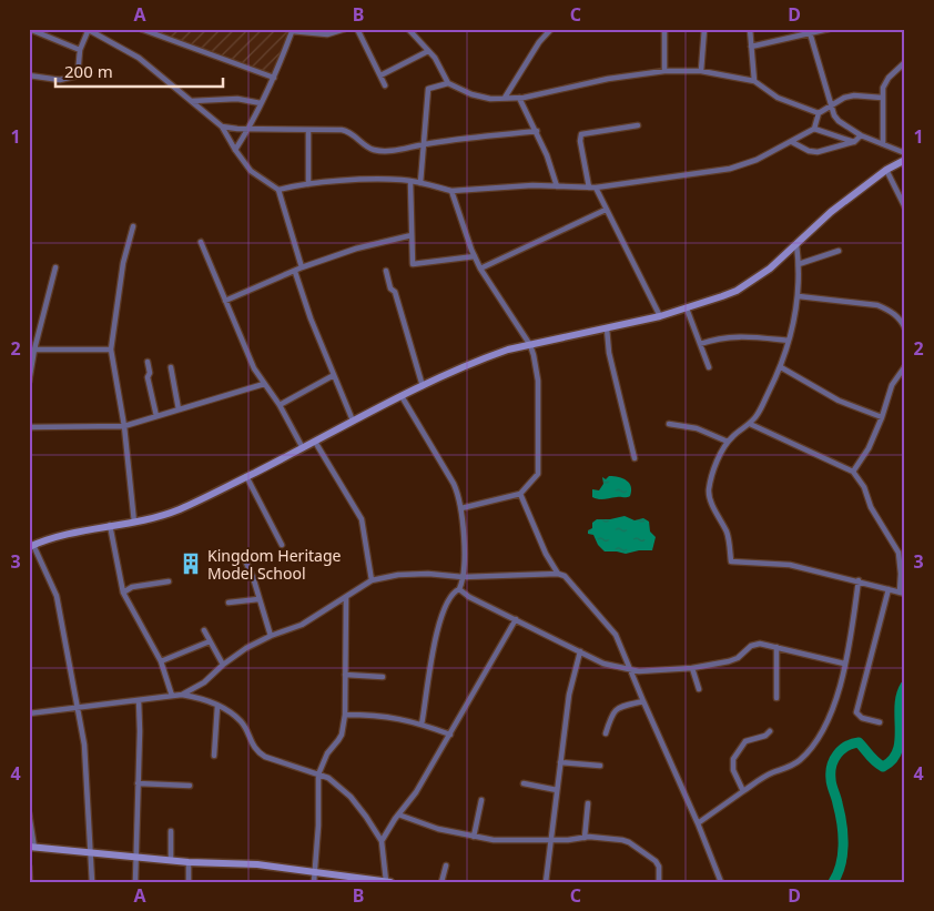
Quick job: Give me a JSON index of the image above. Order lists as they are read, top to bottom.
{
  "places": {
    "building": ["Kingdom Heritage Model School"]
  },
  "scale_bar": "200 m",
  "grid": {
    "columns": [
      "A",
      "B",
      "C",
      "D"
    ],
    "rows": [
      "1",
      "2",
      "3",
      "4"
    ]
  }
}
